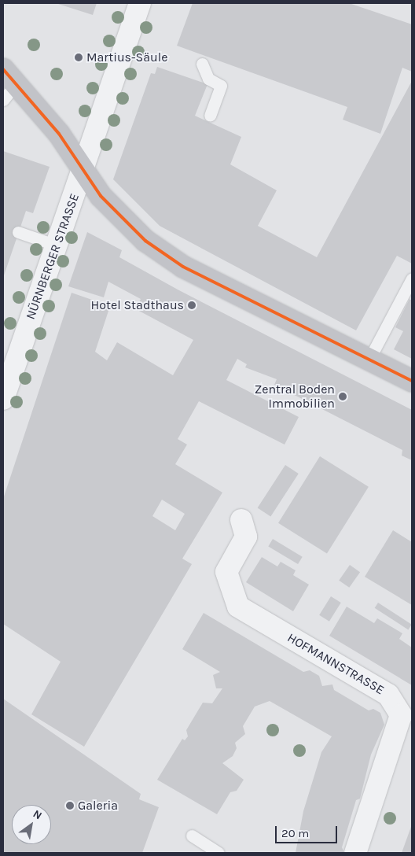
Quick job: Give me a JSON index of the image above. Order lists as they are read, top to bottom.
{
  "streets": {
    "street": ["NÜRNBERGER STRASSE", "HOFMANNSTRASSE"]
  },
  "places": [
    "Martius-Säule",
    "Hotel Stadthaus",
    "Zentral Boden Immobilien",
    "Galeria"
  ],
  "scale_bar": "20 m",
  "north": "top right"
}
